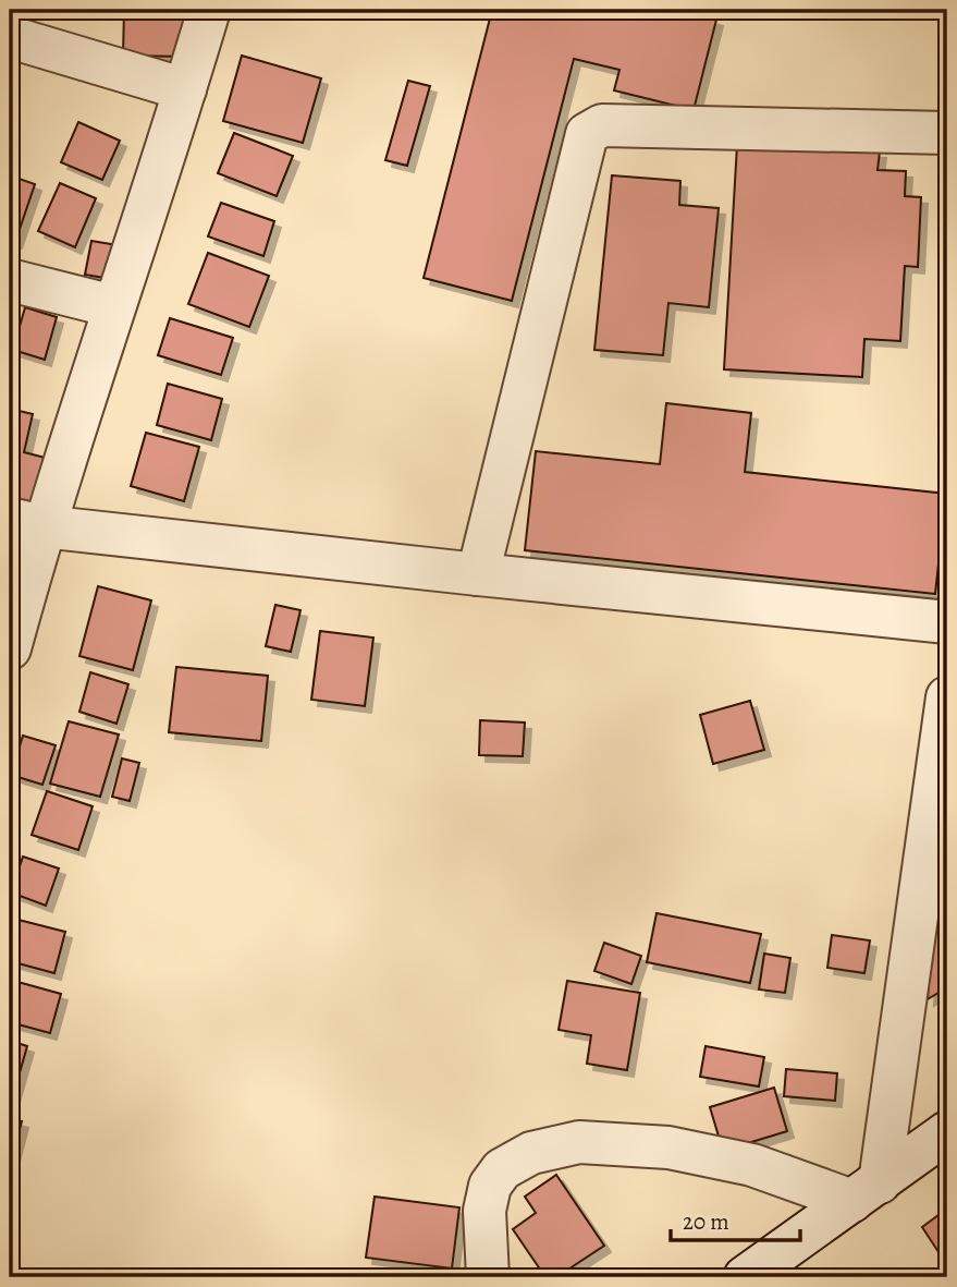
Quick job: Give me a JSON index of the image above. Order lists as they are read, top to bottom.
{
  "scale_bar": "20 m"
}
